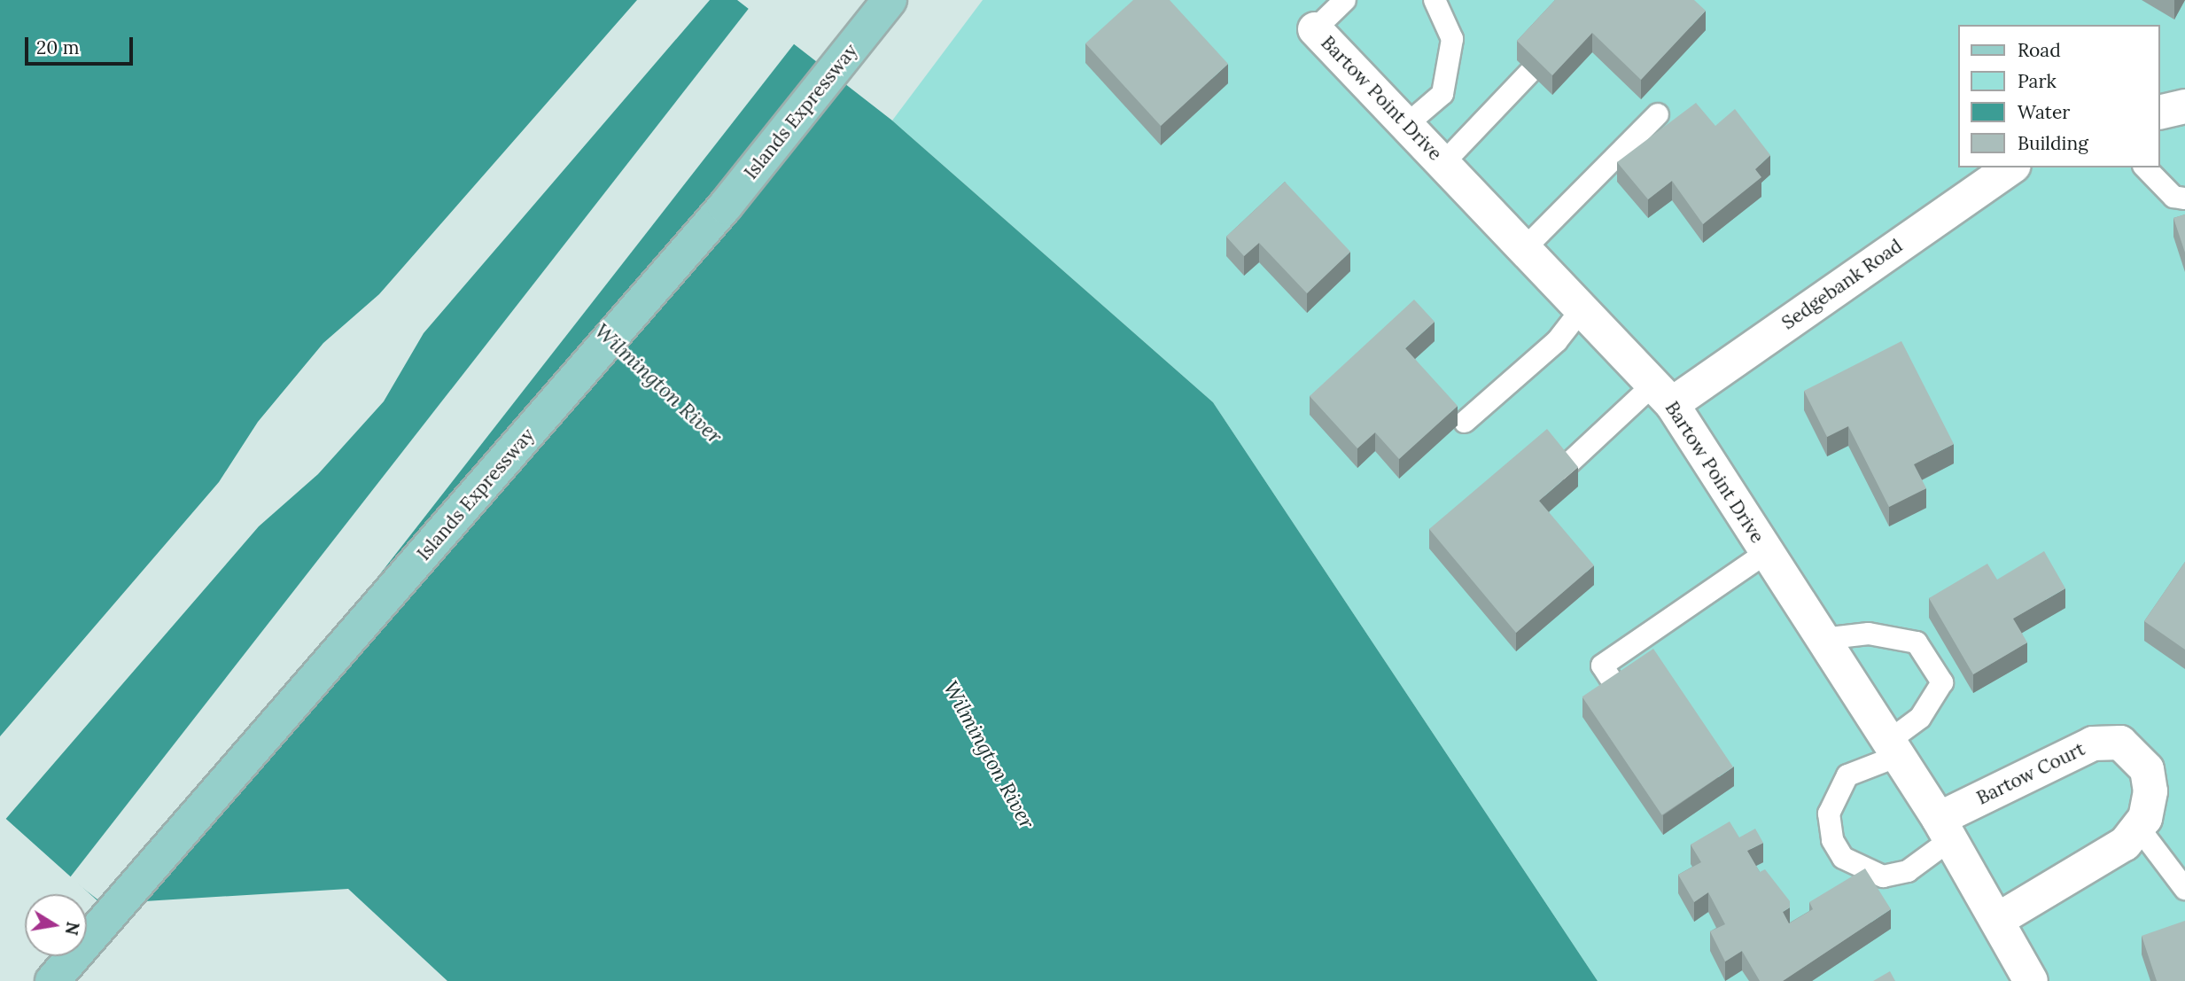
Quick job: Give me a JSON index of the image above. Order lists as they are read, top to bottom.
{
  "streets": {
    "main road": ["Islands Expressway"],
    "street": ["Bartow Point Drive", "Sedgebank Road", "Bartow Court"]
  },
  "crossings": [
    ["Bartow Point Drive", "Sedgebank Road"],
    ["Bartow Point Drive", "Bartow Court"]
  ],
  "water": ["Wilmington River"],
  "legend": [
    "Road",
    "Park",
    "Water",
    "Building"
  ],
  "scale_bar": "20 m",
  "north": "right"
}
